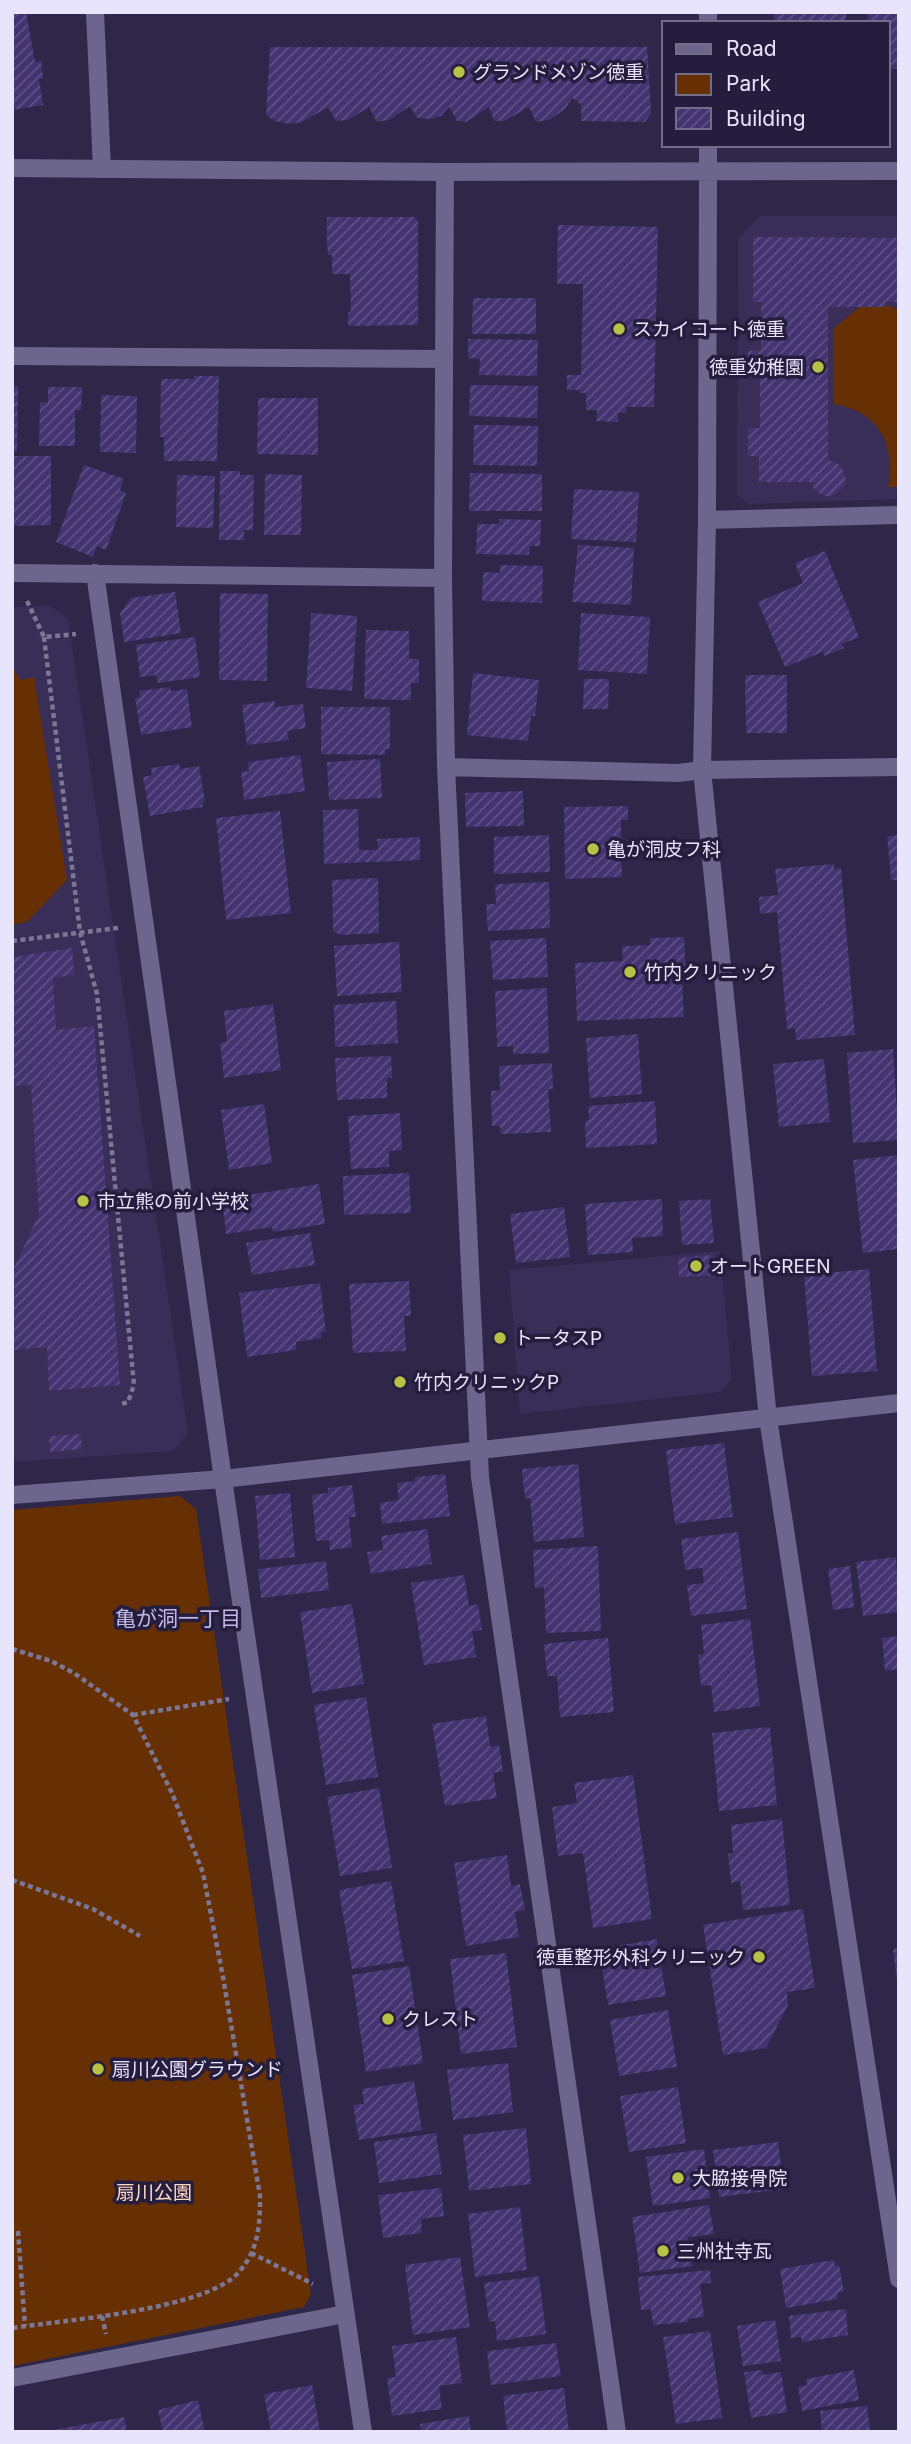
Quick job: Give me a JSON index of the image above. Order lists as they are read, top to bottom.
{
  "districts": ["亀が洞一丁目"],
  "parks": ["扇川公園"],
  "places": [
    "グランドメゾン徳重",
    "スカイコート徳重",
    "徳重幼稚園",
    "亀が洞皮フ科",
    "竹内クリニック",
    "市立熊の前小学校",
    "オートGREEN",
    "トータスP",
    "竹内クリニックP",
    "徳重整形外科クリニック",
    "クレスト",
    "扇川公園グラウンド",
    "大脇接骨院",
    "三州社寺瓦"
  ],
  "legend": ["Road", "Park", "Building"]
}
